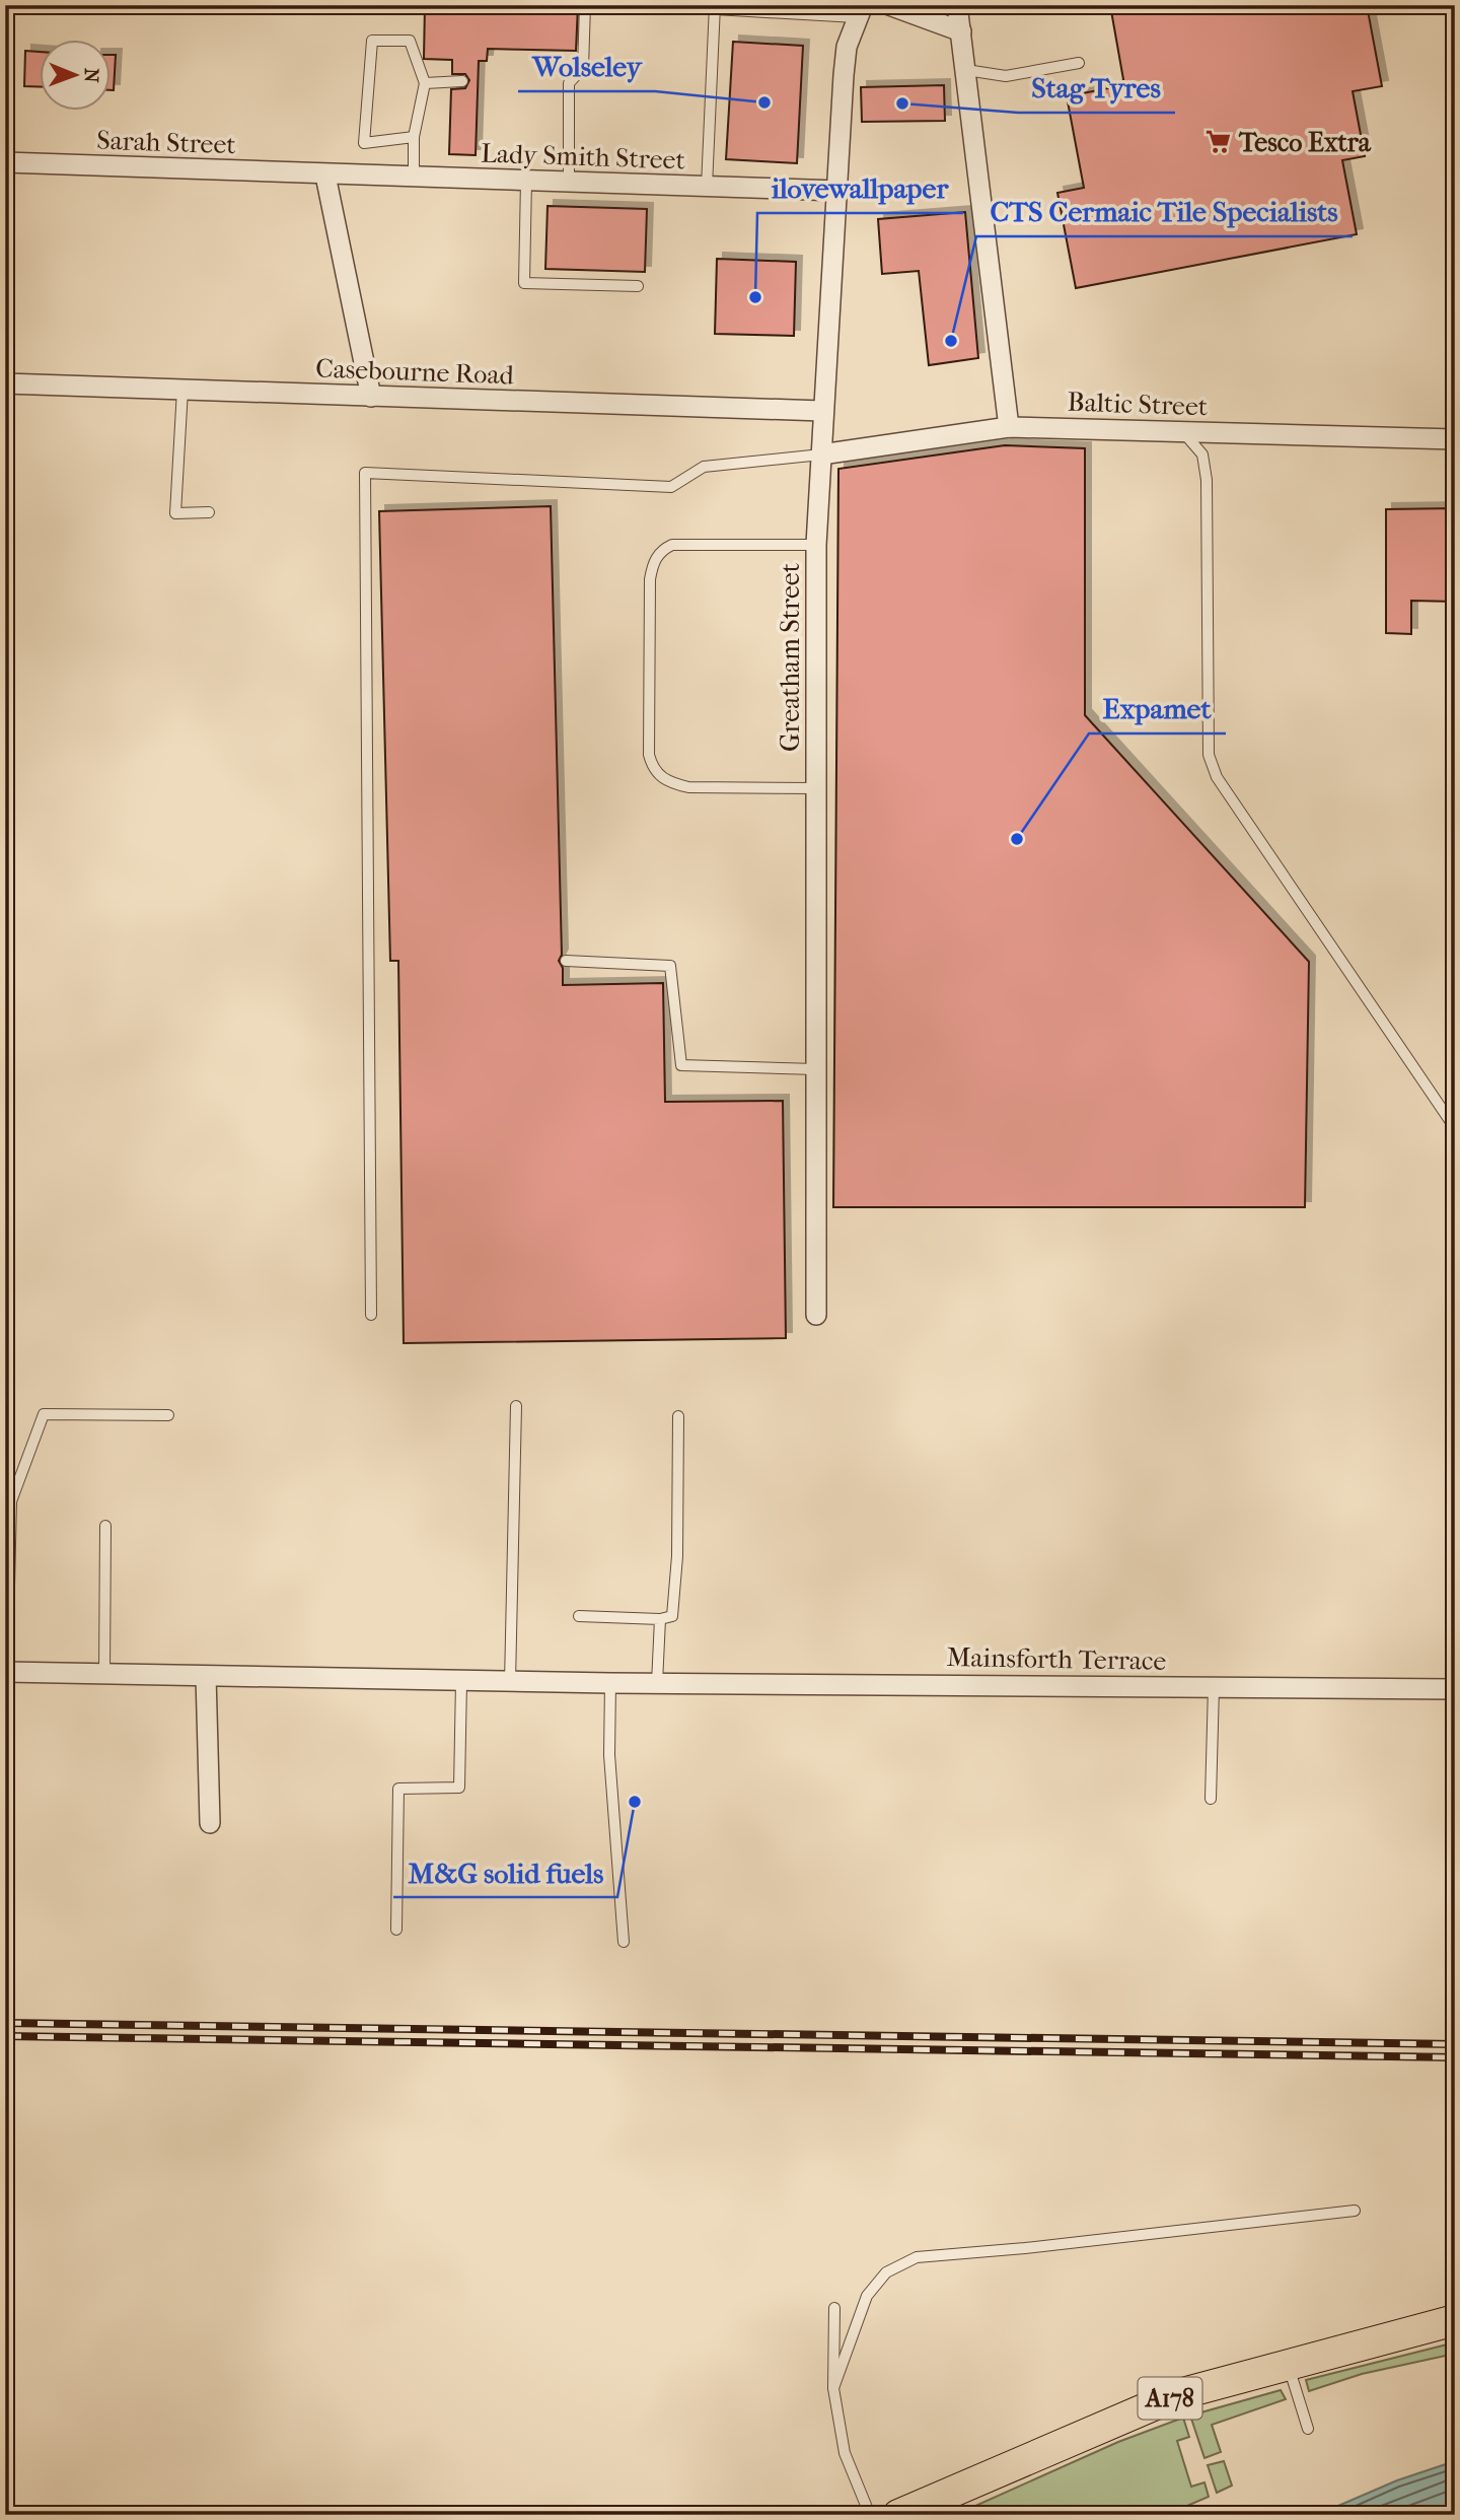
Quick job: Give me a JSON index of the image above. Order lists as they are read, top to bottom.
{
  "streets": {
    "main road": ["A178"],
    "street": [
      "Sarah Street",
      "Lady Smith Street",
      "Casebourne Road",
      "Baltic Street",
      "Greatham Street",
      "Mainsforth Terrace"
    ]
  },
  "crossings": [
    ["Sarah Street", "Lady Smith Street"],
    ["Lady Smith Street", "Greatham Street"],
    ["Casebourne Road", "Greatham Street"],
    ["Baltic Street", "Greatham Street"]
  ],
  "places": {
    "other": [
      "Wolseley",
      "Stag Tyres",
      "ilovewallpaper",
      "CTS Cermaic Tile Specialists",
      "Expamet",
      "M&G solid fuels"
    ],
    "supermarket": ["Tesco Extra"]
  },
  "north": "right"
}
